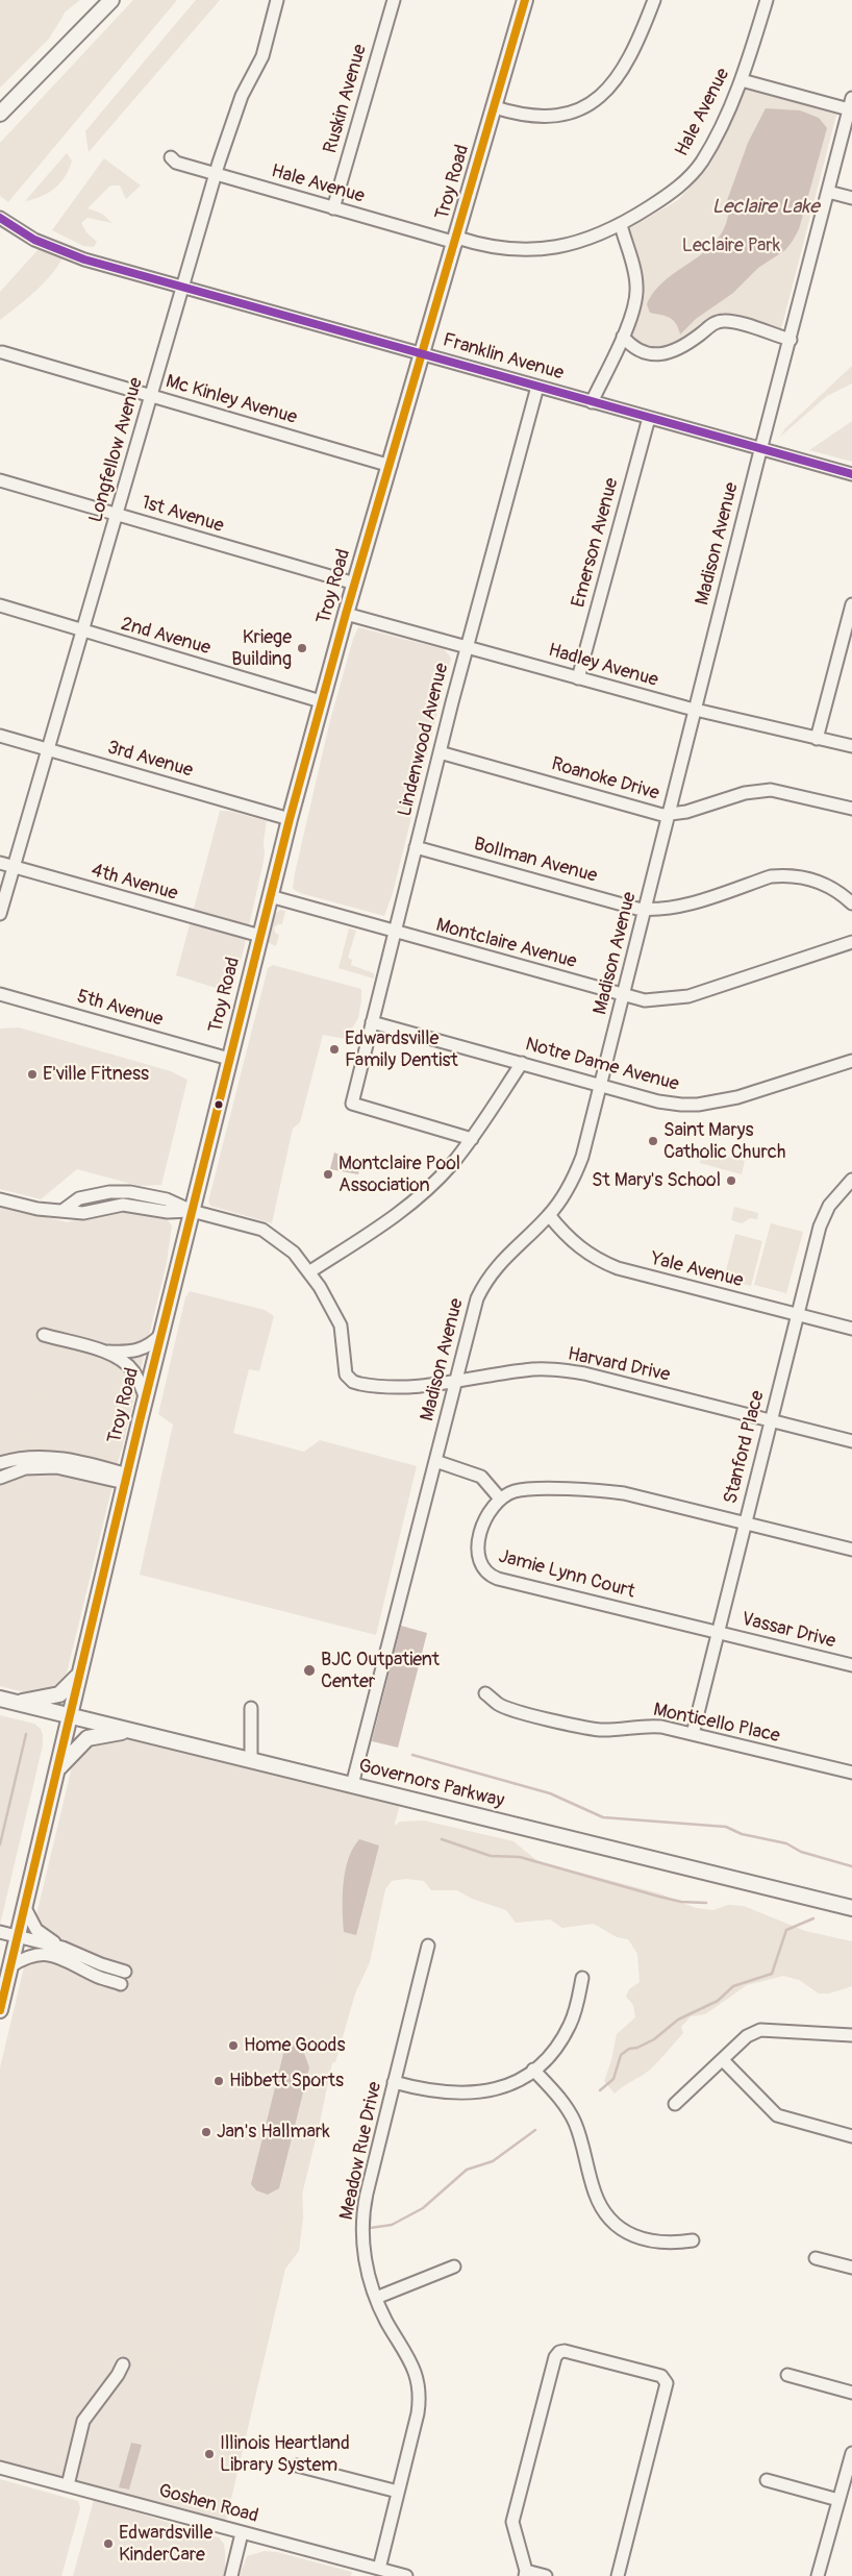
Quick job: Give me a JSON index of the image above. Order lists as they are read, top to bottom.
{
  "streets": {
    "main road": ["Troy Road", "Governors Parkway"],
    "street": [
      "Ruskin Avenue",
      "Hale Avenue",
      "Franklin Avenue",
      "Mc Kinley Avenue",
      "Longfellow Avenue",
      "1st Avenue",
      "Emerson Avenue",
      "Madison Avenue",
      "2nd Avenue",
      "Hadley Avenue",
      "Lindenwood Avenue",
      "3rd Avenue",
      "Roanoke Drive",
      "Bollman Avenue",
      "4th Avenue",
      "Montclaire Avenue",
      "5th Avenue",
      "Notre Dame Avenue",
      "Yale Avenue",
      "Harvard Drive",
      "Stanford Place",
      "Jamie Lynn Court",
      "Vassar Drive",
      "Monticello Place",
      "Meadow Rue Drive",
      "Goshen Road"
    ]
  },
  "crossings": [
    ["Ruskin Avenue", "Hale Avenue"],
    ["Hale Avenue", "Troy Road"],
    ["Hale Avenue", "Longfellow Avenue"],
    ["Troy Road", "Franklin Avenue"],
    ["Troy Road", "Mc Kinley Avenue"],
    ["Troy Road", "1st Avenue"],
    ["Troy Road", "2nd Avenue"],
    ["Troy Road", "Hadley Avenue"],
    ["Troy Road", "3rd Avenue"],
    ["Troy Road", "4th Avenue"],
    ["Troy Road", "Montclaire Avenue"],
    ["Troy Road", "5th Avenue"],
    ["Troy Road", "Harvard Drive"],
    ["Troy Road", "Governors Parkway"],
    ["Franklin Avenue", "Longfellow Avenue"],
    ["Franklin Avenue", "Emerson Avenue"],
    ["Franklin Avenue", "Madison Avenue"],
    ["Franklin Avenue", "Lindenwood Avenue"],
    ["Mc Kinley Avenue", "Longfellow Avenue"],
    ["Longfellow Avenue", "1st Avenue"],
    ["Longfellow Avenue", "2nd Avenue"],
    ["Longfellow Avenue", "3rd Avenue"],
    ["Longfellow Avenue", "4th Avenue"],
    ["Emerson Avenue", "Hadley Avenue"],
    ["Madison Avenue", "Hadley Avenue"],
    ["Madison Avenue", "Roanoke Drive"],
    ["Madison Avenue", "Bollman Avenue"],
    ["Madison Avenue", "Montclaire Avenue"],
    ["Madison Avenue", "Notre Dame Avenue"],
    ["Madison Avenue", "Yale Avenue"],
    ["Madison Avenue", "Harvard Drive"],
    ["Madison Avenue", "Governors Parkway"],
    ["Hadley Avenue", "Lindenwood Avenue"],
    ["Lindenwood Avenue", "Roanoke Drive"],
    ["Lindenwood Avenue", "Bollman Avenue"],
    ["Lindenwood Avenue", "Montclaire Avenue"],
    ["Lindenwood Avenue", "Notre Dame Avenue"],
    ["Yale Avenue", "Stanford Place"],
    ["Harvard Drive", "Stanford Place"],
    ["Stanford Place", "Jamie Lynn Court"],
    ["Stanford Place", "Vassar Drive"],
    ["Stanford Place", "Monticello Place"],
    ["Jamie Lynn Court", "Vassar Drive"],
    ["Meadow Rue Drive", "Goshen Road"]
  ],
  "water": ["Leclaire Lake"],
  "parks": ["Leclaire Park"],
  "places": [
    "Kriege Building",
    "Edwardsville Family Dentist",
    "E'ville Fitness",
    "Saint Marys Catholic Church",
    "Montclaire Pool Association",
    "St Mary's School",
    "BJC Outpatient Center",
    "Home Goods",
    "Hibbett Sports",
    "Jan's Hallmark",
    "Illinois Heartland Library System",
    "Edwardsville KinderCare"
  ]
}
